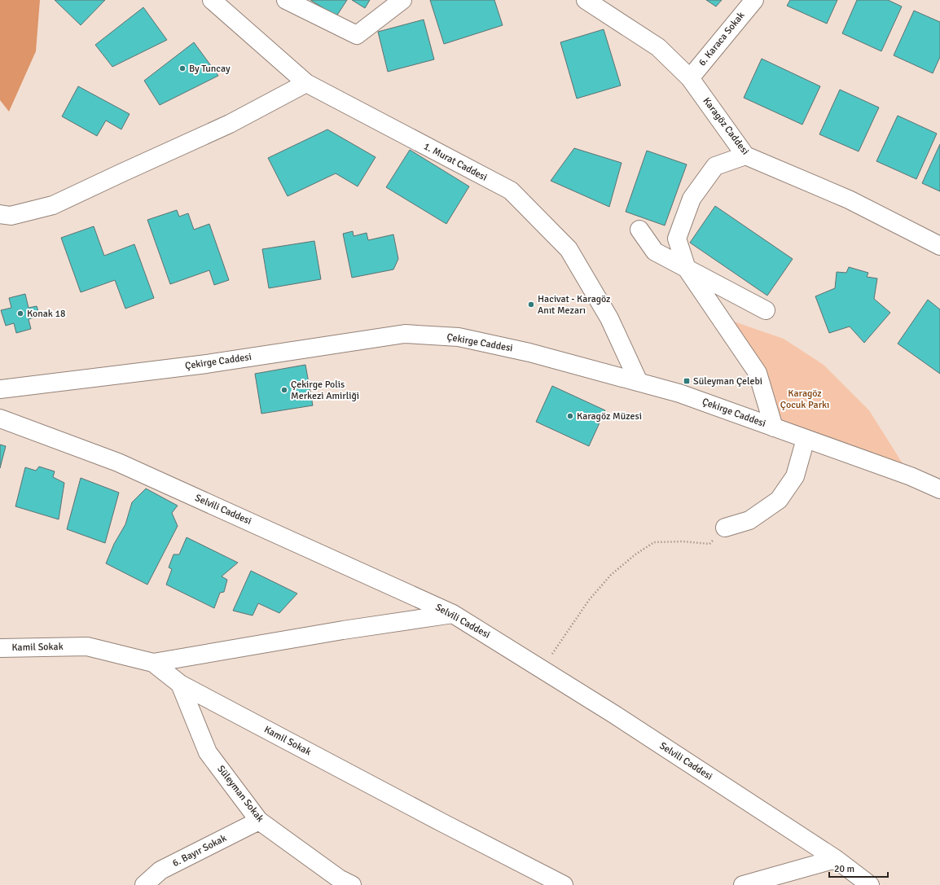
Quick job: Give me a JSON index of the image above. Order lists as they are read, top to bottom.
{
  "streets": {
    "street": [
      "6. Karaca Sokak",
      "Karagöz Caddesi",
      "1. Murat Caddesi",
      "Çekirge Caddesi",
      "Selvili Caddesi",
      "Kamil Sokak",
      "Süleyman Sokak",
      "6. Bayır Sokak"
    ]
  },
  "crossings": [
    ["6. Karaca Sokak", "Karagöz Caddesi"],
    ["1. Murat Caddesi", "Çekirge Caddesi"],
    ["Kamil Sokak", "Süleyman Sokak"],
    ["Süleyman Sokak", "6. Bayır Sokak"]
  ],
  "parks": ["Karagöz Çocuk Parkı"],
  "places": {
    "other": [
      "By Tuncay",
      "Hacivat - Karagöz Anıt Mezarı",
      "Konak 18",
      "Çekirge Polis Merkezi Amirliği",
      "Karagöz Müzesi"
    ],
    "transit": ["Süleyman Çelebi"]
  },
  "scale_bar": "20 m"
}
